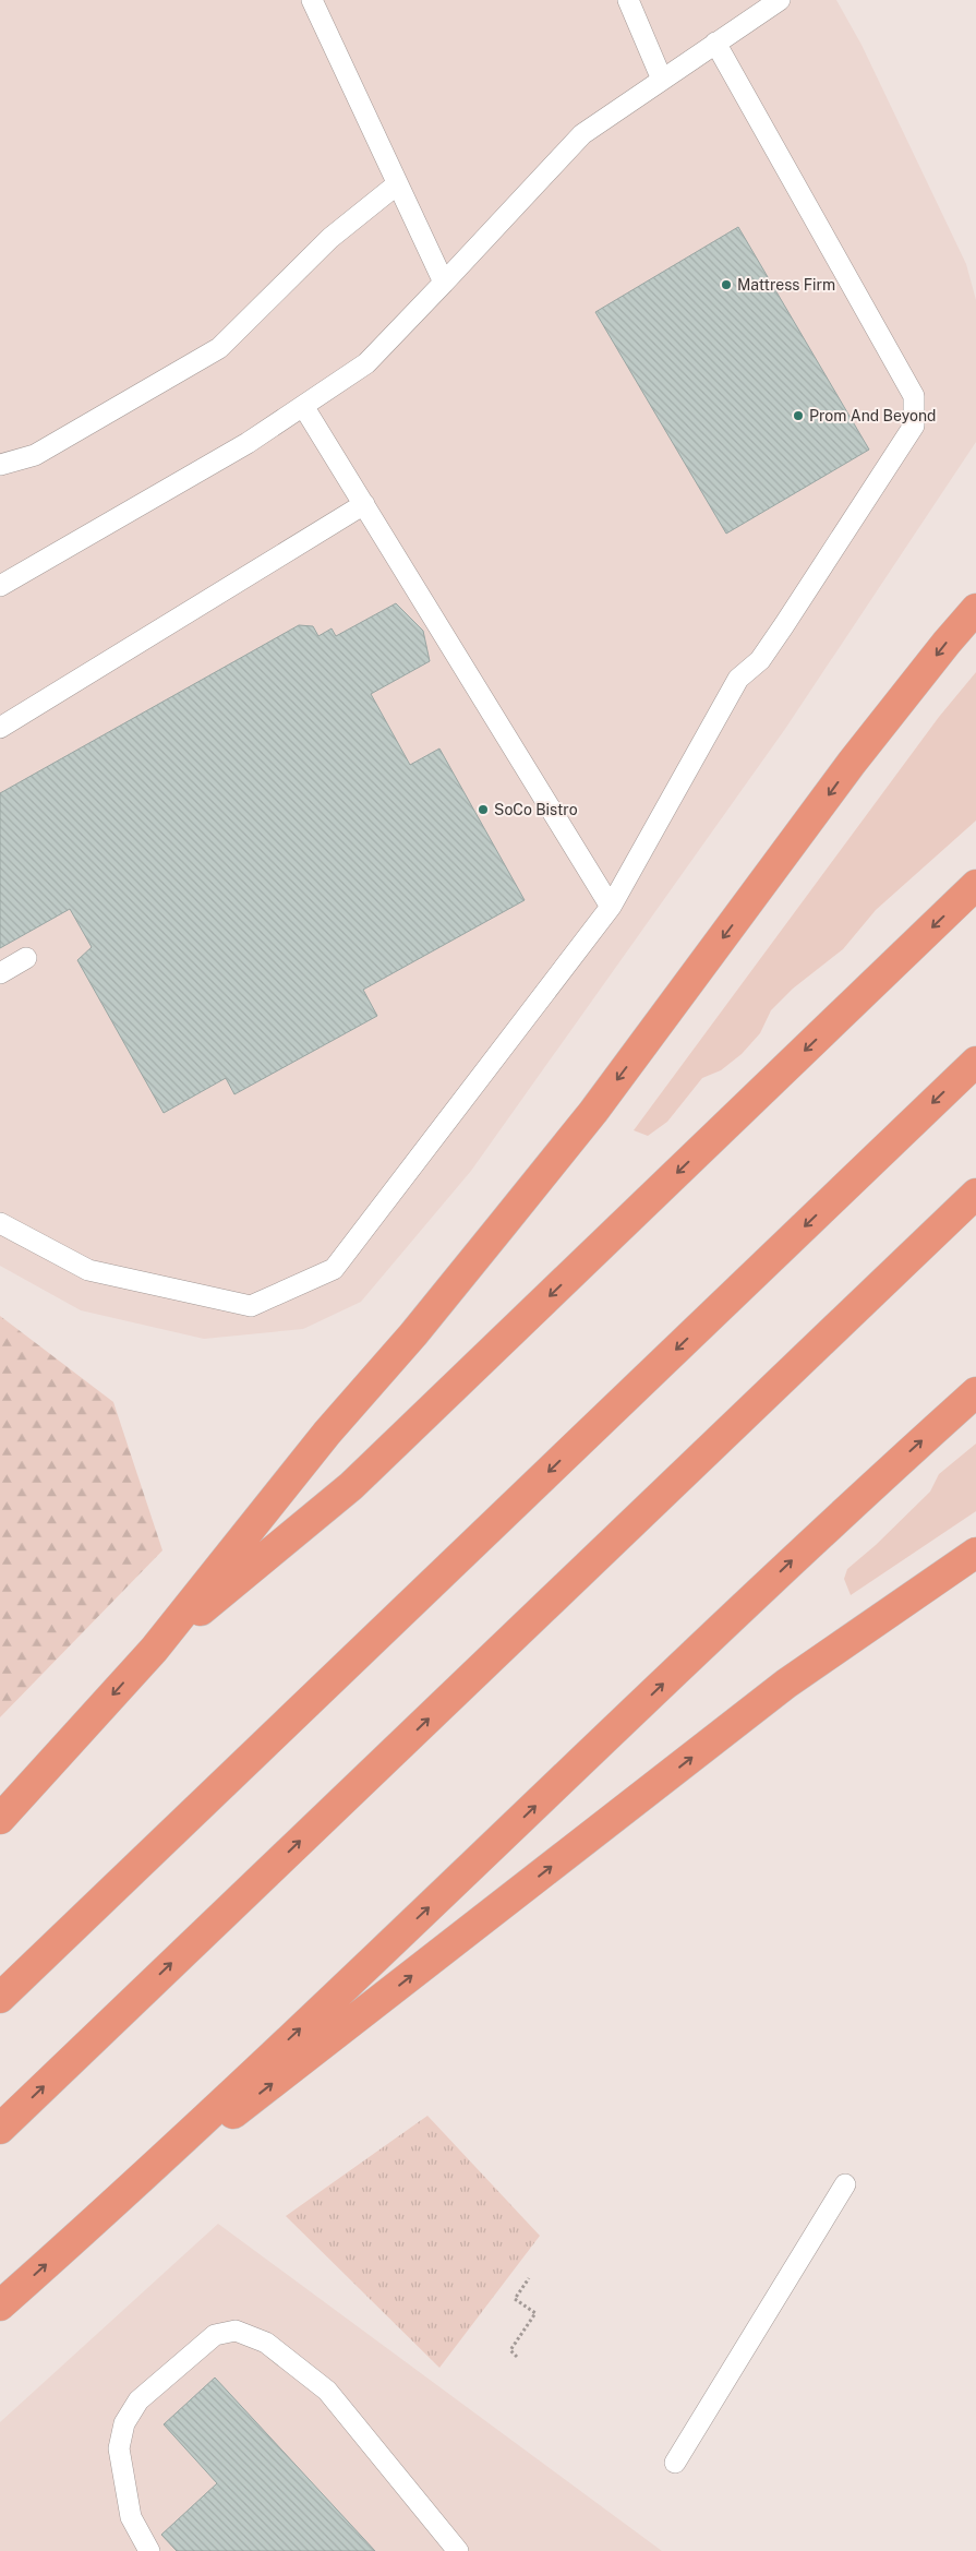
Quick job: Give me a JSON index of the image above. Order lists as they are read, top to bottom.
{
  "places": ["Mattress Firm", "Prom And Beyond", "SoCo Bistro"]
}
